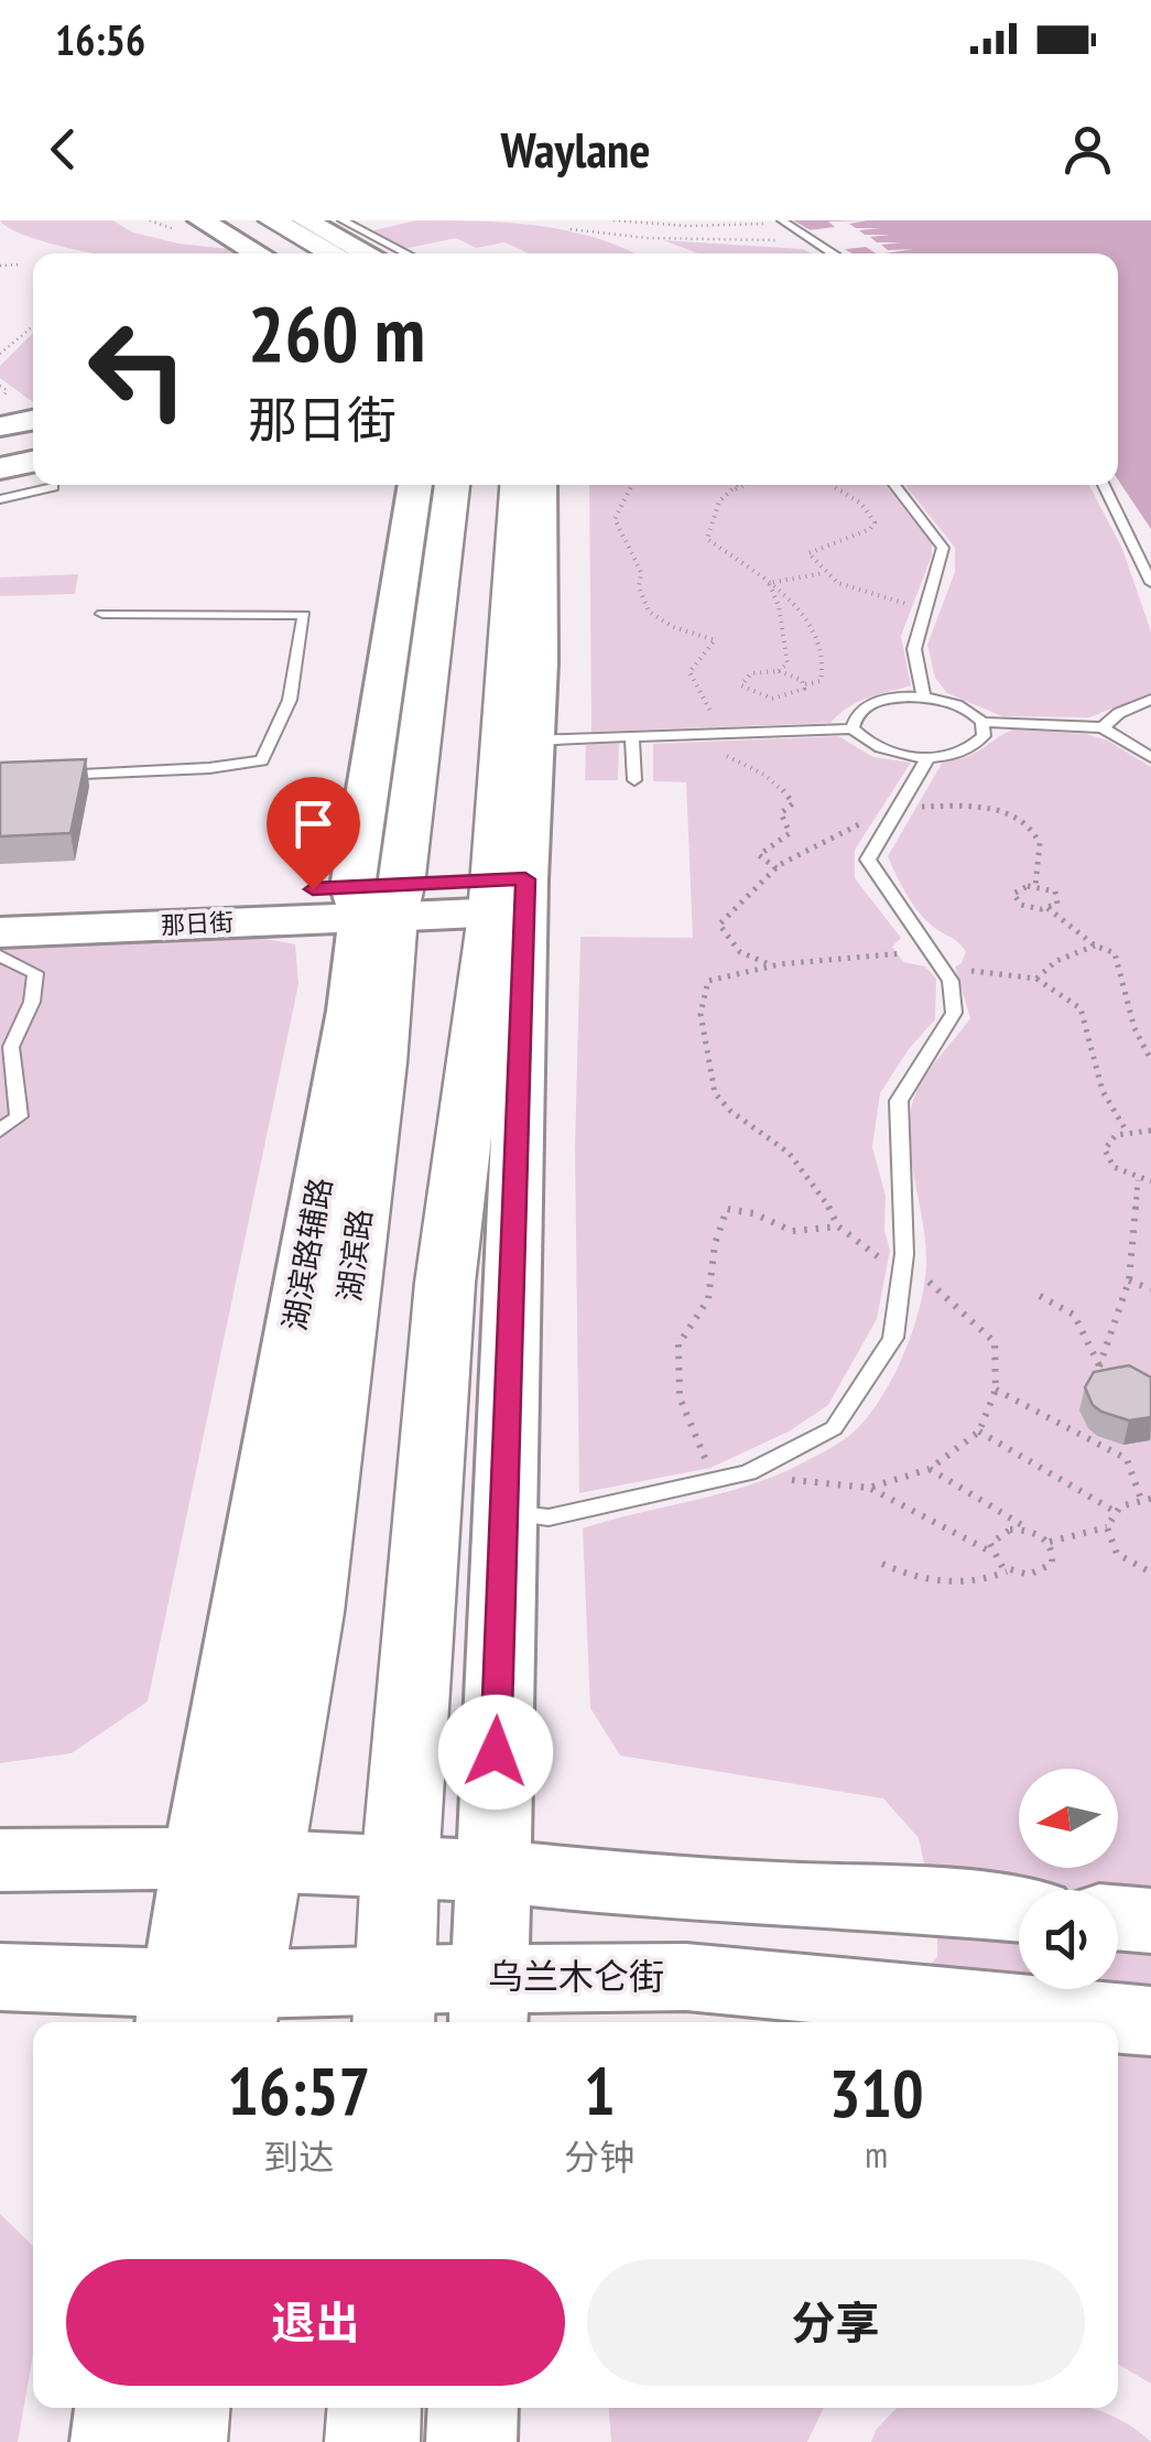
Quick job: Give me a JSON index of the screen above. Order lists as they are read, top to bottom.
{
  "streets": {
    "main road": ["湖滨路"],
    "street": ["那日街", "乌兰木仑街"]
  },
  "crossings": [
    ["那日街", "湖滨路"],
    ["湖滨路", "乌兰木仑街"]
  ],
  "north": "left",
  "page": {
    "status": "16:56",
    "header": "Waylane",
    "turn": ["260 m", "那日街"],
    "eta": [
      "16:57",
      "到达",
      "1",
      "分钟",
      "310",
      "m"
    ],
    "buttons": ["退出", "分享"]
  }
}
